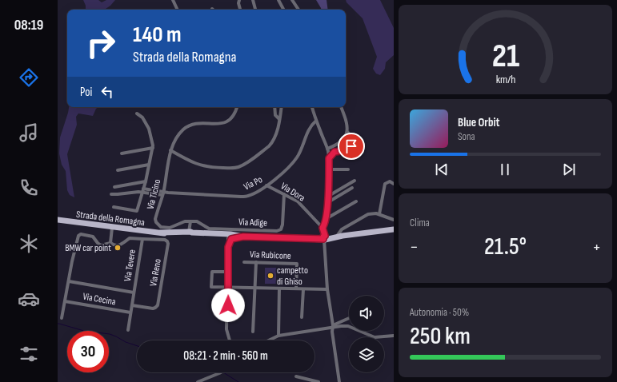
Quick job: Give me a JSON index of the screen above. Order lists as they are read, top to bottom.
{
  "streets": {
    "main road": ["Strada della Romagna"],
    "street": [
      "Via Po",
      "Via Dora",
      "Via Ticino",
      "Via Adige",
      "Via Rubicone",
      "Via Tevere",
      "Via Reno",
      "Via Cecina"
    ]
  },
  "crossings": [
    ["Via Po", "Via Dora"],
    ["Via Po", "Via Ticino"],
    ["Via Dora", "Via Adige"],
    ["Via Ticino", "Via Adige"],
    ["Via Tevere", "Via Reno"],
    ["Via Tevere", "Via Cecina"]
  ],
  "places": ["BMW car point", "campetto di Ghiso"],
  "page": {
    "tabs": "08:19",
    "turn": ["140 m", "Strada della Romagna"],
    "then": "Poi",
    "song": ["Blue Orbit", "Sona"],
    "tile": [
      "Clima",
      ["Autonomia · 50%", "250 km"]
    ],
    "heat": ["−", "21.5°", "+"],
    "limit": "30",
    "trip": "08:21 · 2 min · 560 m",
    "gauge": ["21", "km/h"]
  }
}
